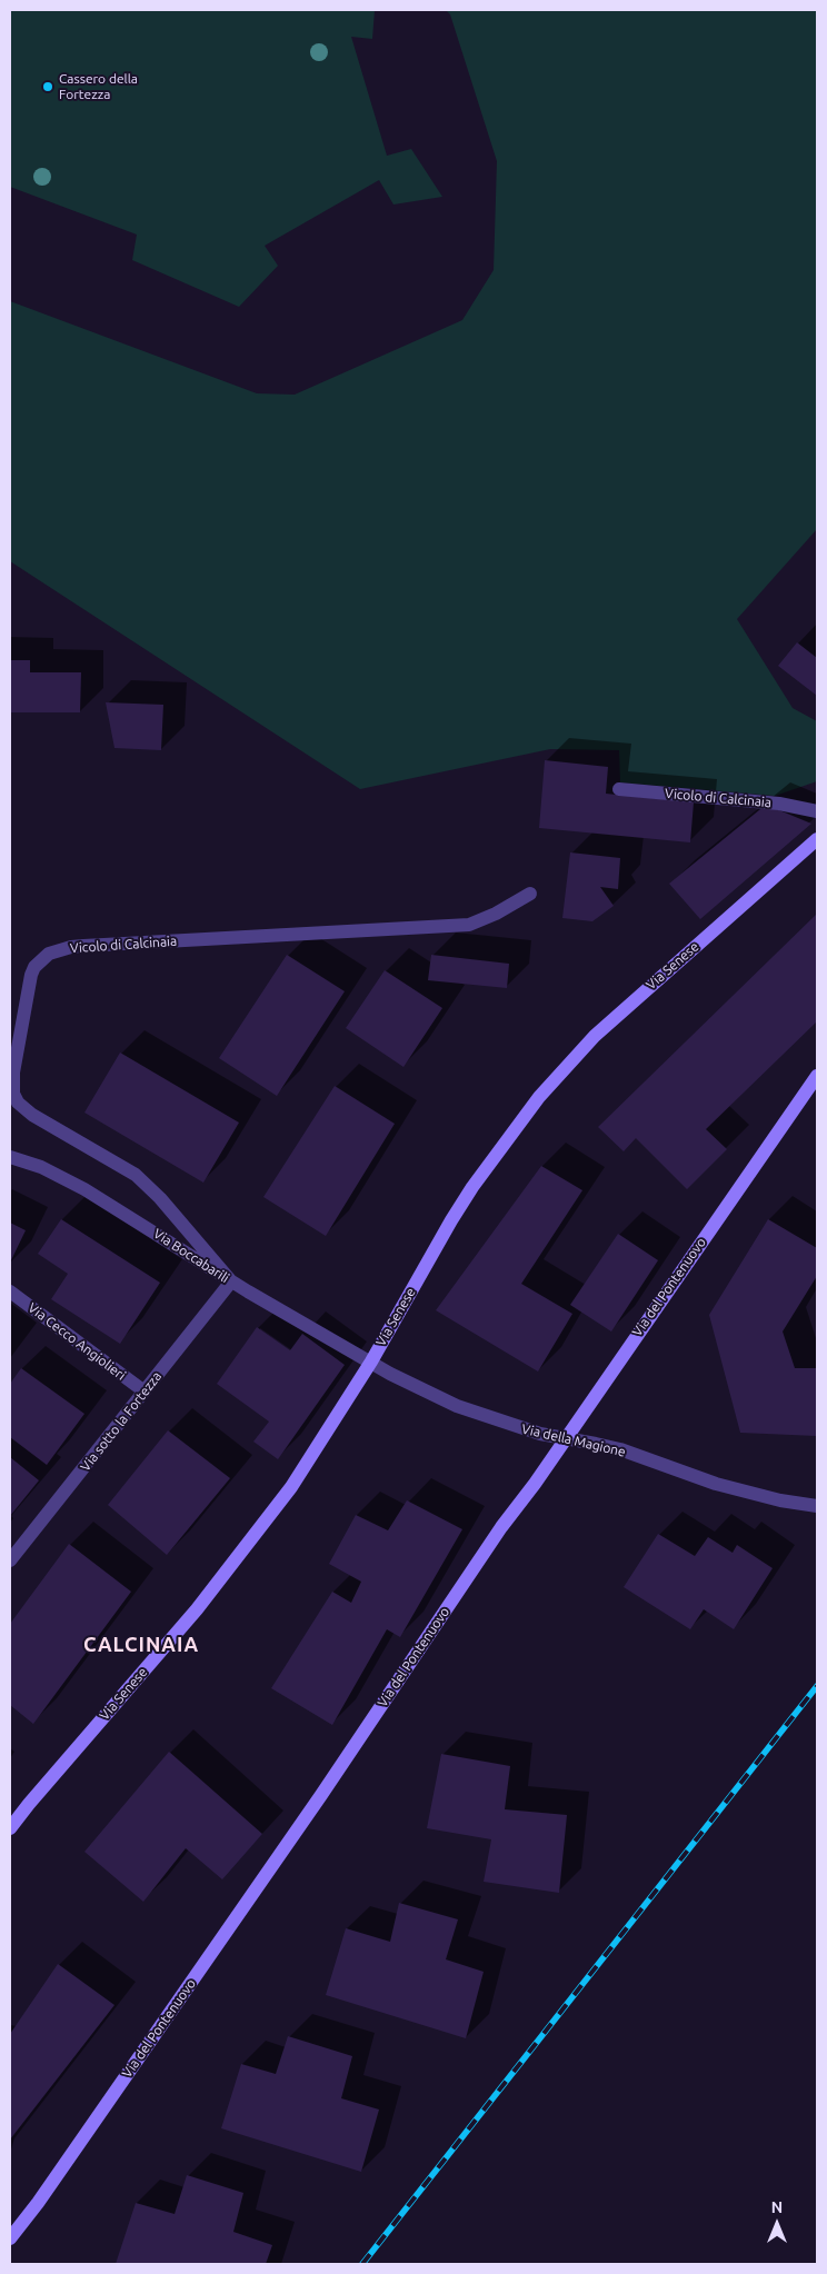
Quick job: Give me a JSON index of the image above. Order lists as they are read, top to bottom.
{
  "streets": {
    "main road": ["Via Senese", "Via del Pontenuovo"],
    "street": [
      "Vicolo di Calcinaia",
      "Via Boccabarili",
      "Via Cecco Angiolieri",
      "Via sotto la Fortezza",
      "Via della Magione"
    ]
  },
  "crossings": [
    ["Vicolo di Calcinaia", "Via Boccabarili"],
    ["Vicolo di Calcinaia", "Via sotto la Fortezza"],
    ["Via Senese", "Via Boccabarili"],
    ["Via Senese", "Via della Magione"],
    ["Via Boccabarili", "Via sotto la Fortezza"],
    ["Via Boccabarili", "Via della Magione"],
    ["Via del Pontenuovo", "Via della Magione"],
    ["Via Cecco Angiolieri", "Via sotto la Fortezza"]
  ],
  "districts": ["CALCINAIA"],
  "places": ["Cassero della Fortezza"],
  "north": "top"
}
